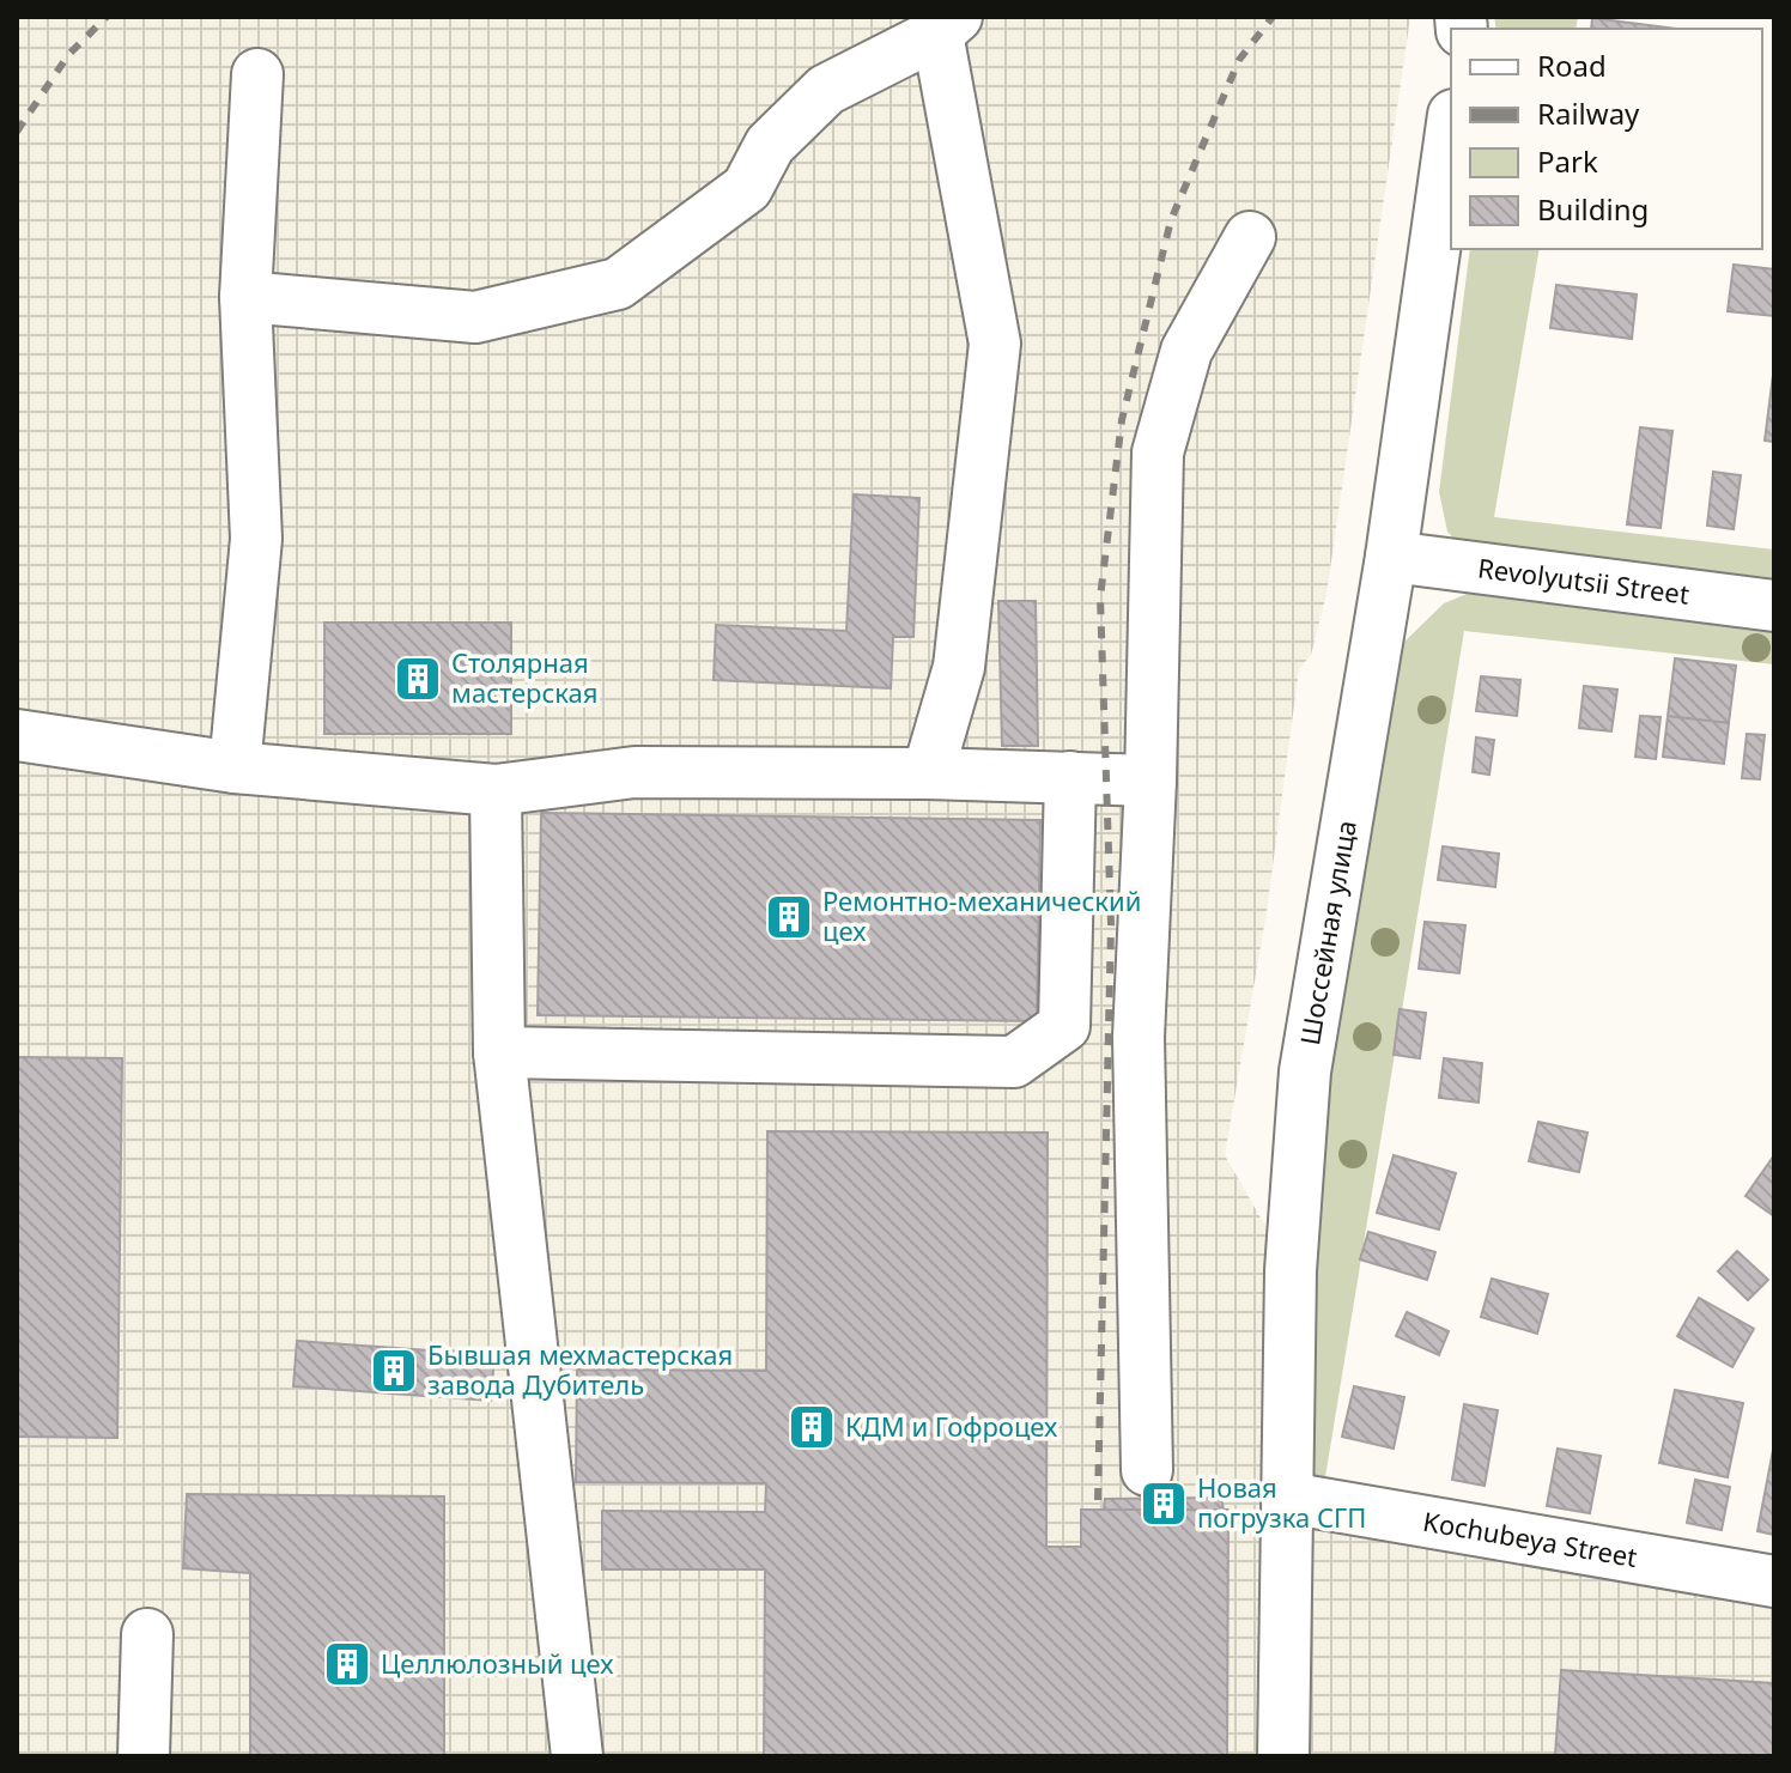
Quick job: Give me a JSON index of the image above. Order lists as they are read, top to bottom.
{
  "streets": {
    "street": ["Revolyutsii Street", "Шоссейная улица", "Kochubeya Street"]
  },
  "crossings": [
    ["Revolyutsii Street", "Шоссейная улица"],
    ["Шоссейная улица", "Kochubeya Street"]
  ],
  "places": {
    "building": [
      "Столярная мастерская",
      "Ремонтно-механический цех",
      "Бывшая мехмастерская завода Дубитель",
      "КДМ и Гофроцех",
      "Новая погрузка СГП",
      "Целлюлозный цех"
    ]
  },
  "legend": [
    "Road",
    "Railway",
    "Park",
    "Building"
  ]
}
